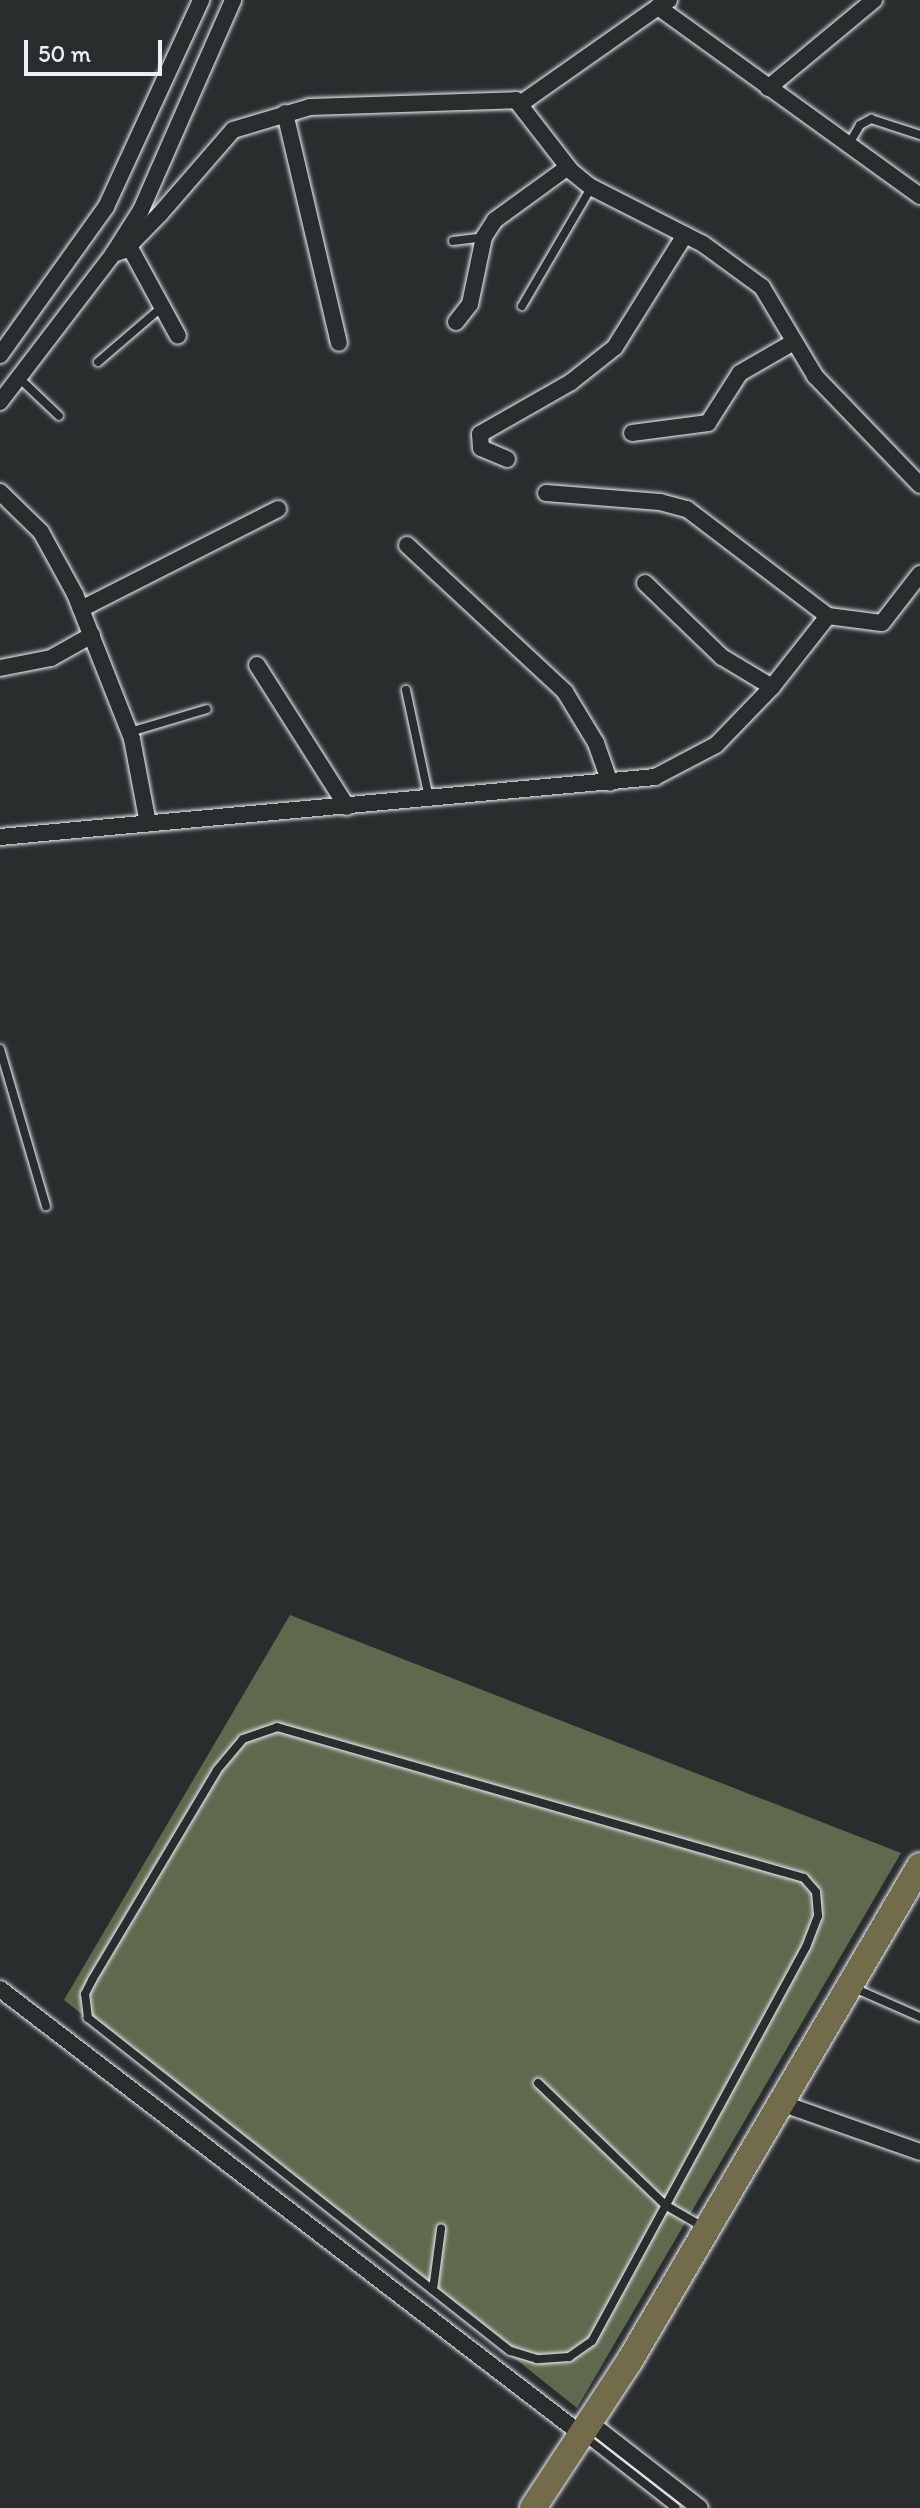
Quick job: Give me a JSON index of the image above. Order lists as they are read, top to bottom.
{
  "scale_bar": "50 m"
}
